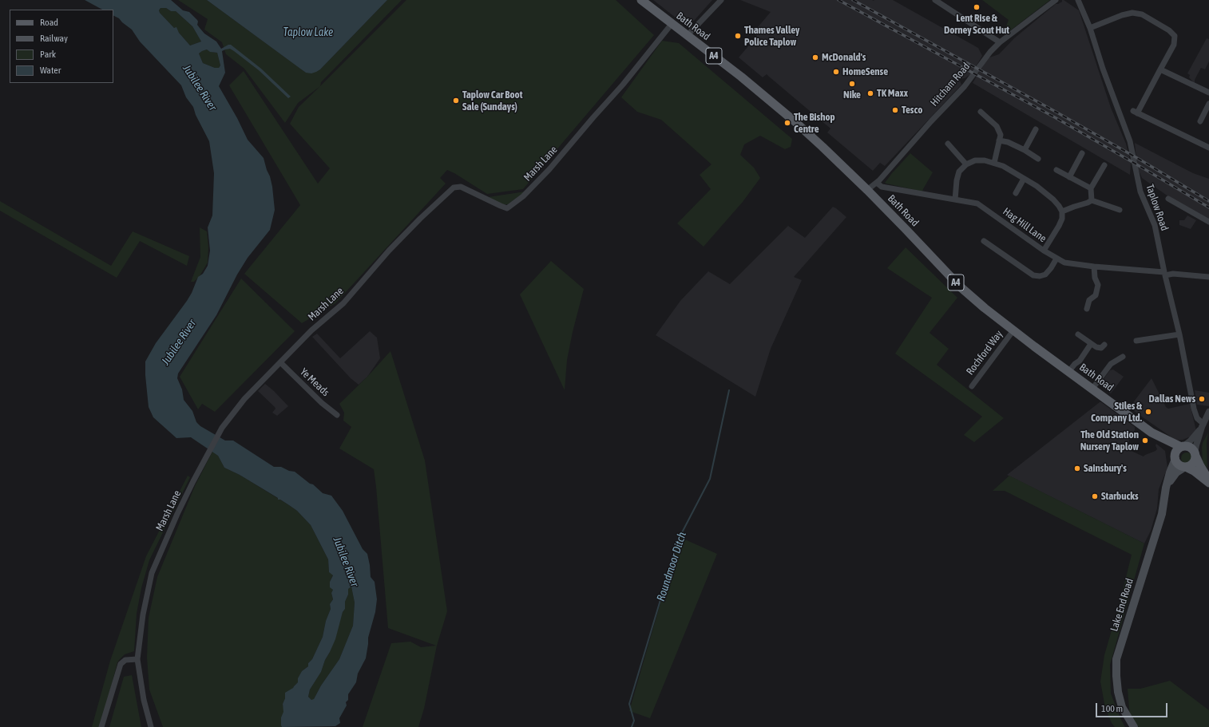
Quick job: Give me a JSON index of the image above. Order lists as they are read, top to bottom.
{
  "streets": {
    "main road": ["Bath Road", "A4", "Lake End Road"],
    "street": [
      "Hitcham Road",
      "Marsh Lane",
      "Taplow Road",
      "Hag Hill Lane",
      "Rochford Way",
      "Ye Meads"
    ]
  },
  "crossings": [
    ["Bath Road", "Hitcham Road"],
    ["Bath Road", "Marsh Lane"],
    ["Bath Road", "Rochford Way"],
    ["Bath Road", "Lake End Road"],
    ["Hitcham Road", "Hag Hill Lane"],
    ["Marsh Lane", "Ye Meads"],
    ["Taplow Road", "Hag Hill Lane"]
  ],
  "water": ["Taplow Lake", "Jubilee River", "Roundmoor Ditch"],
  "places": [
    "Lent Rise & Dorney Scout Hut",
    "Thames Valley Police Taplow",
    "McDonald's",
    "HomeSense",
    "Nike",
    "TK Maxx",
    "Taplow Car Boot Sale (Sundays)",
    "Tesco",
    "The Bishop Centre",
    "Dallas News",
    "Stiles & Company Ltd.",
    "The Old Station Nursery Taplow",
    "Sainsbury's",
    "Starbucks"
  ],
  "legend": [
    "Road",
    "Railway",
    "Park",
    "Water"
  ],
  "scale_bar": "100 m"
}
